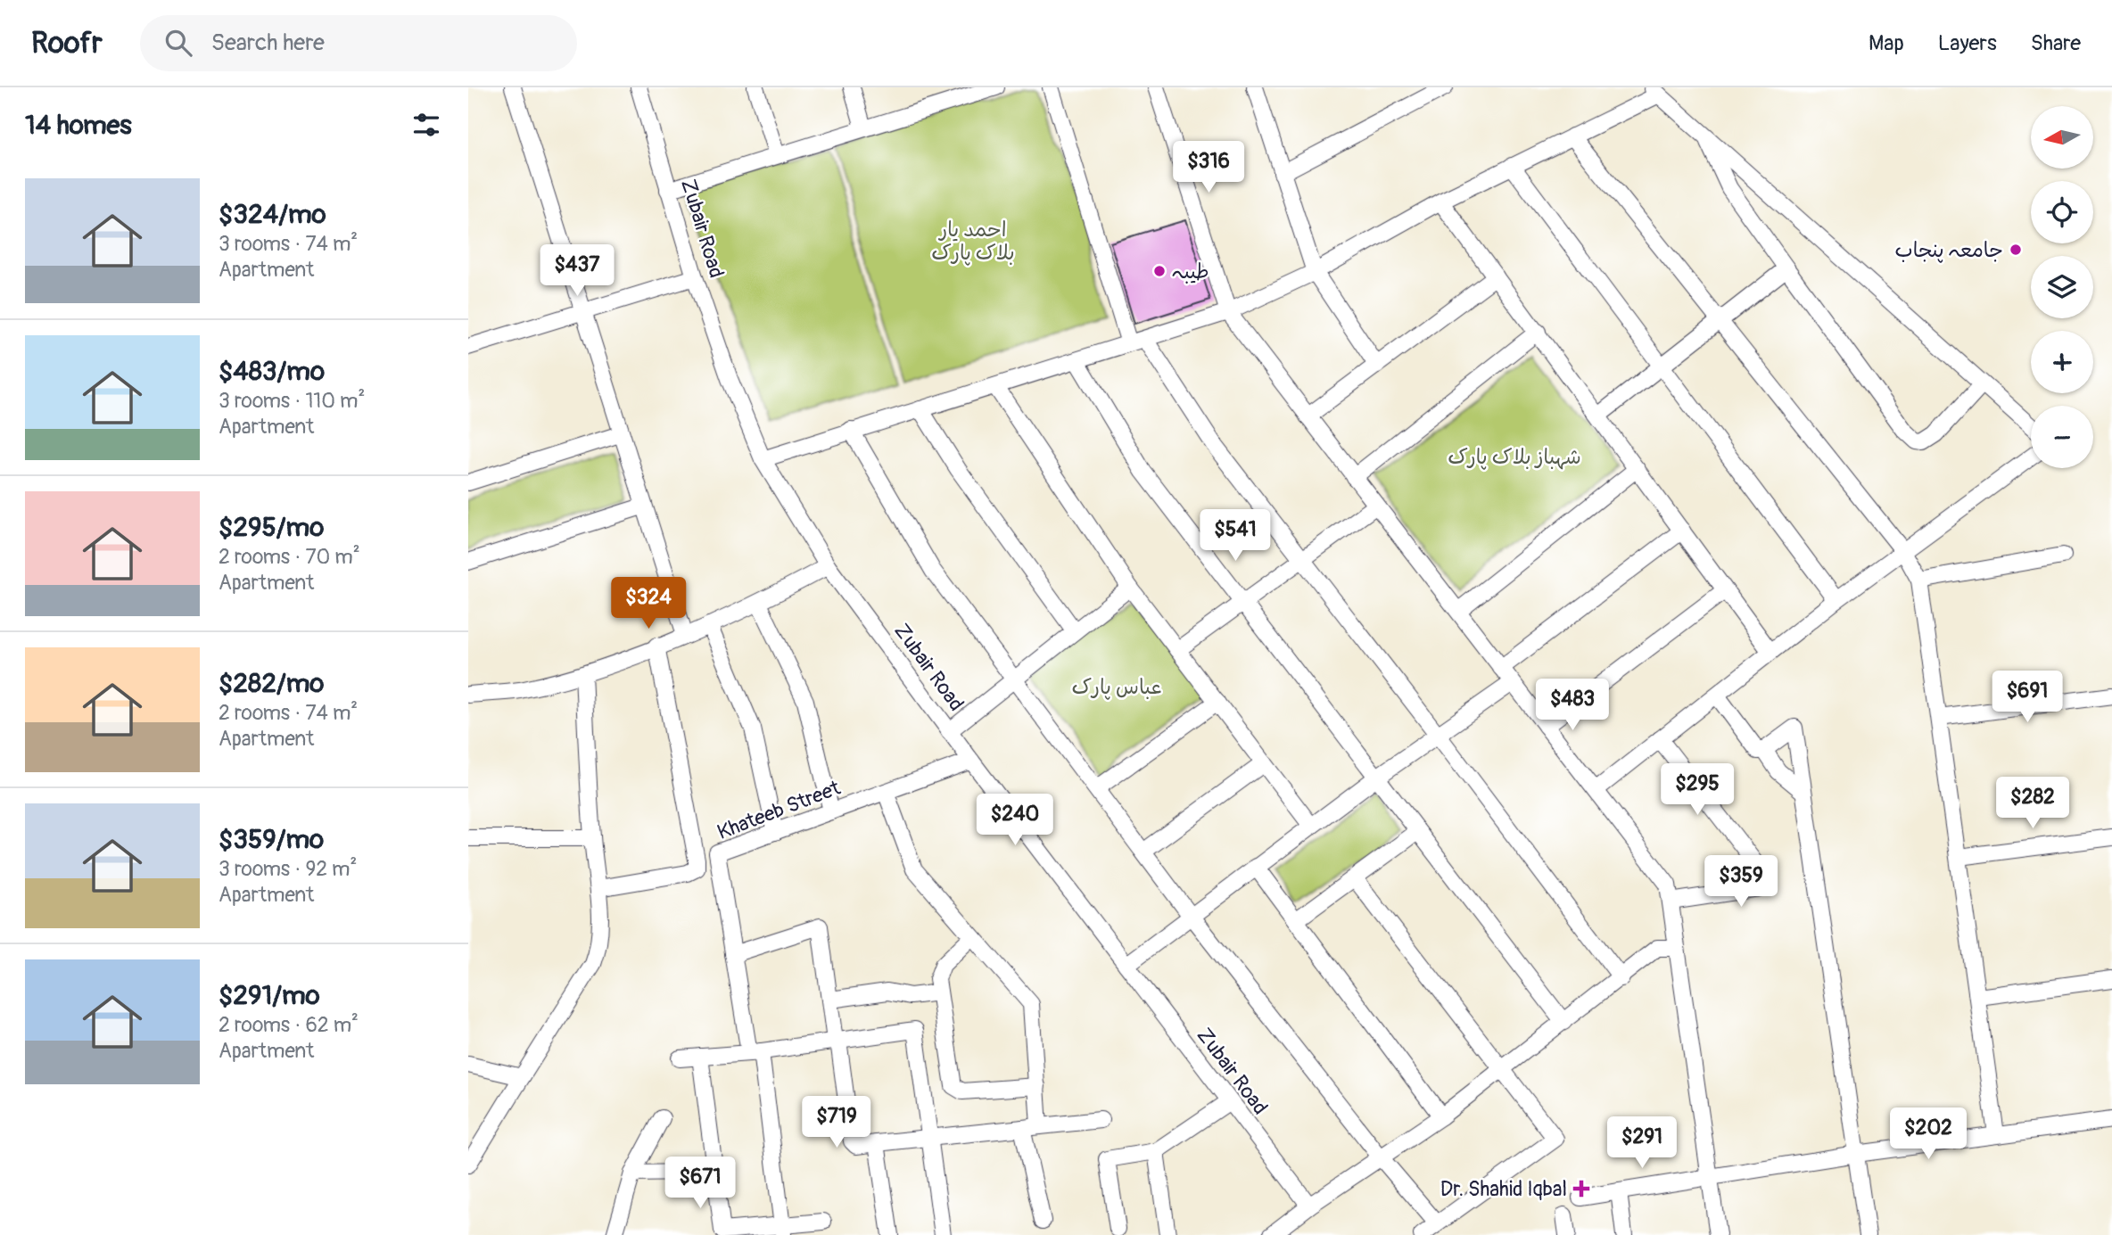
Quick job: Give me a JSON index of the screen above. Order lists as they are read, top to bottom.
{
  "streets": {
    "street": ["Zubair Road", "Khateeb Street"]
  },
  "crossings": [
    ["Zubair Road", "Khateeb Street"]
  ],
  "parks": ["احمد یار بلاک پارک", "شہباز بلاک پارک", "عباس پارک"],
  "places": {
    "other": ["جامعہ پنجاب", "طیبہ"],
    "health": ["Dr. Shahid Iqbal"]
  },
  "north": "left",
  "page": {
    "header": "Roofr",
    "search": "Search here",
    "nav": ["Map", "Layers", "Share"],
    "heading": "14 homes",
    "map_buttons": ["+", "−"],
    "price": [
      "$316",
      "$437",
      "$541",
      "$324",
      "$691",
      "$483",
      "$295",
      "$282",
      "$240",
      "$359",
      "$719",
      "$202",
      "$291",
      "$671"
    ],
    "list": [
      {
        "name": "$324/mo",
        "note": "3 rooms · 74 m² · Apartment"
      },
      {
        "name": "$483/mo",
        "note": "3 rooms · 110 m² · Apartment"
      },
      {
        "name": "$295/mo",
        "note": "2 rooms · 70 m² · Apartment"
      },
      {
        "name": "$282/mo",
        "note": "2 rooms · 74 m² · Apartment"
      },
      {
        "name": "$359/mo",
        "note": "3 rooms · 92 m² · Apartment"
      },
      {
        "name": "$291/mo",
        "note": "2 rooms · 62 m² · Apartment"
      }
    ]
  }
}
